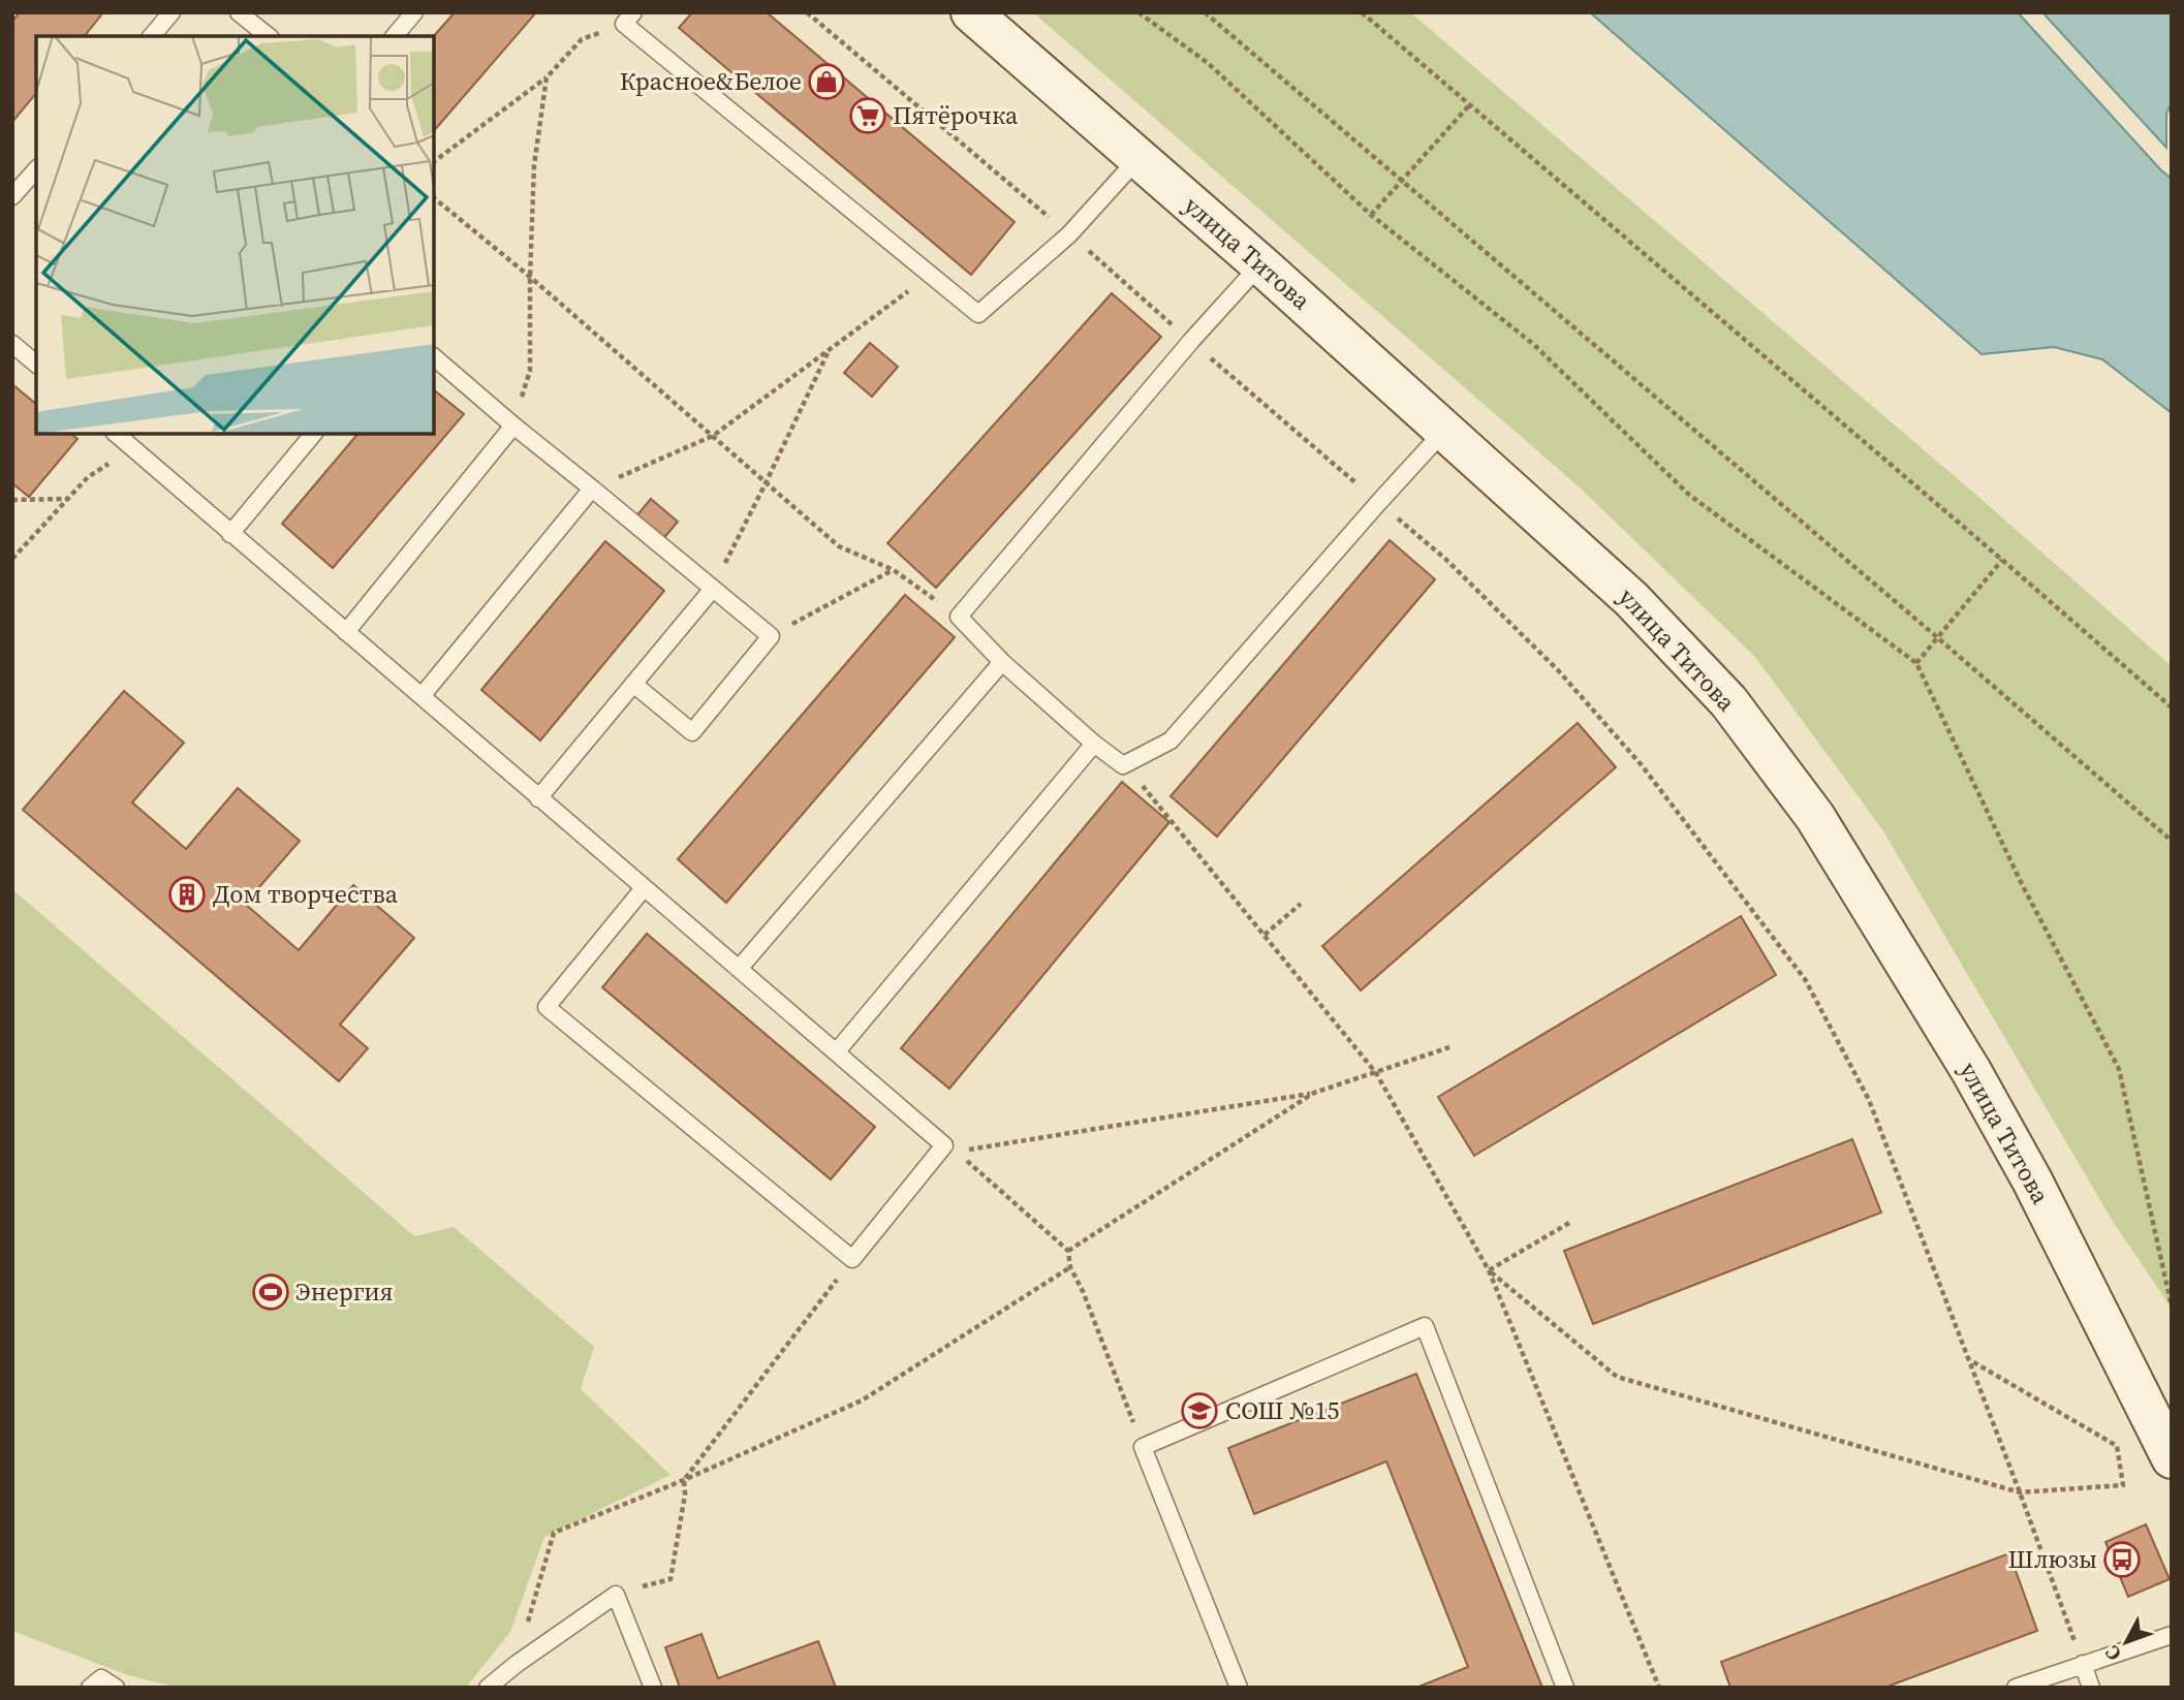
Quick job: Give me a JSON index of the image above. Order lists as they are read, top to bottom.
{
  "streets": {
    "main road": ["улица Титова"]
  },
  "places": {
    "shop": ["Красное&Белое"],
    "supermarket": ["Пятёрочка"],
    "building": ["Дом творчества"],
    "sports": ["Энергия"],
    "school or university": ["СОШ №15"],
    "bus stop": ["Шлюзы"]
  },
  "north": "bottom left"
}
